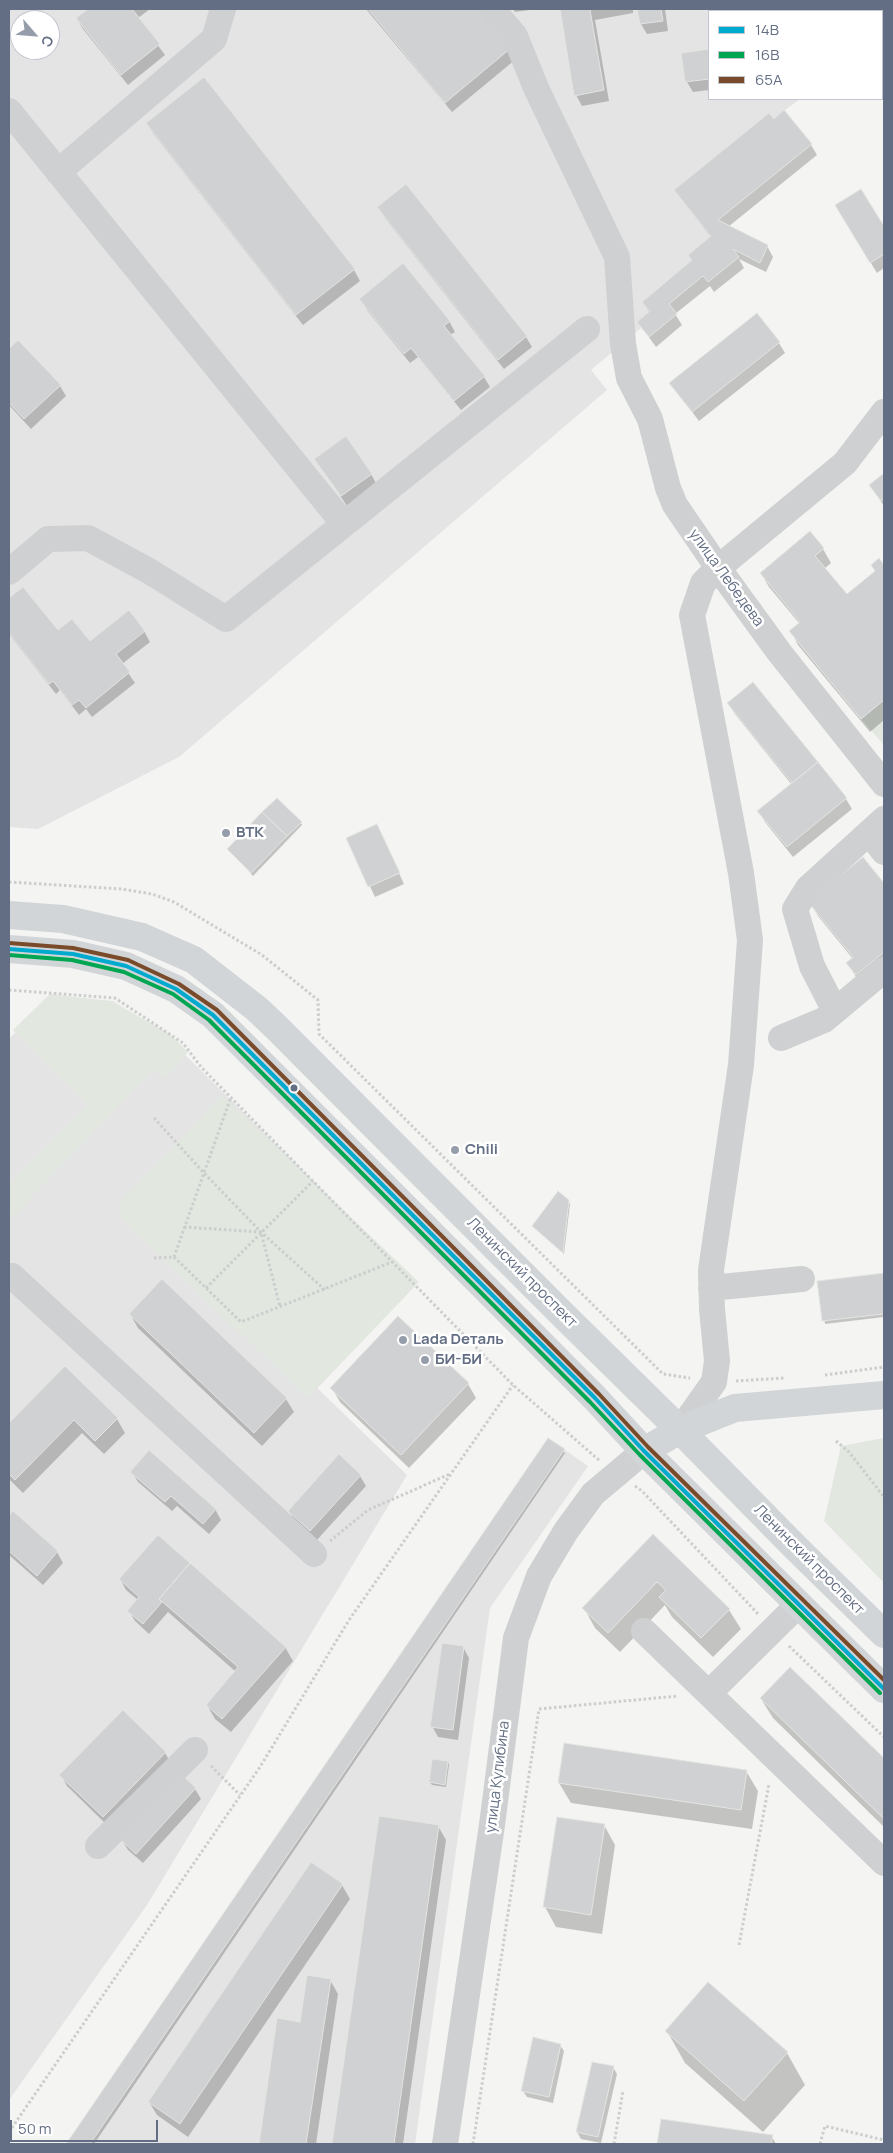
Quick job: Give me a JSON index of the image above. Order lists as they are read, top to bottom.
{
  "streets": {
    "main road": ["Ленинский проспект"],
    "street": ["улица Лебедева", "улица Кулибина"]
  },
  "places": [
    "ВТК",
    "Chili",
    "Lada Dеталь",
    "БИ-БИ"
  ],
  "lines": ["transit line 65А", "transit line 14В", "transit line 16В"],
  "legend": ["14В", "16В", "65А"],
  "scale_bar": "50 m",
  "north": "bottom right"
}
